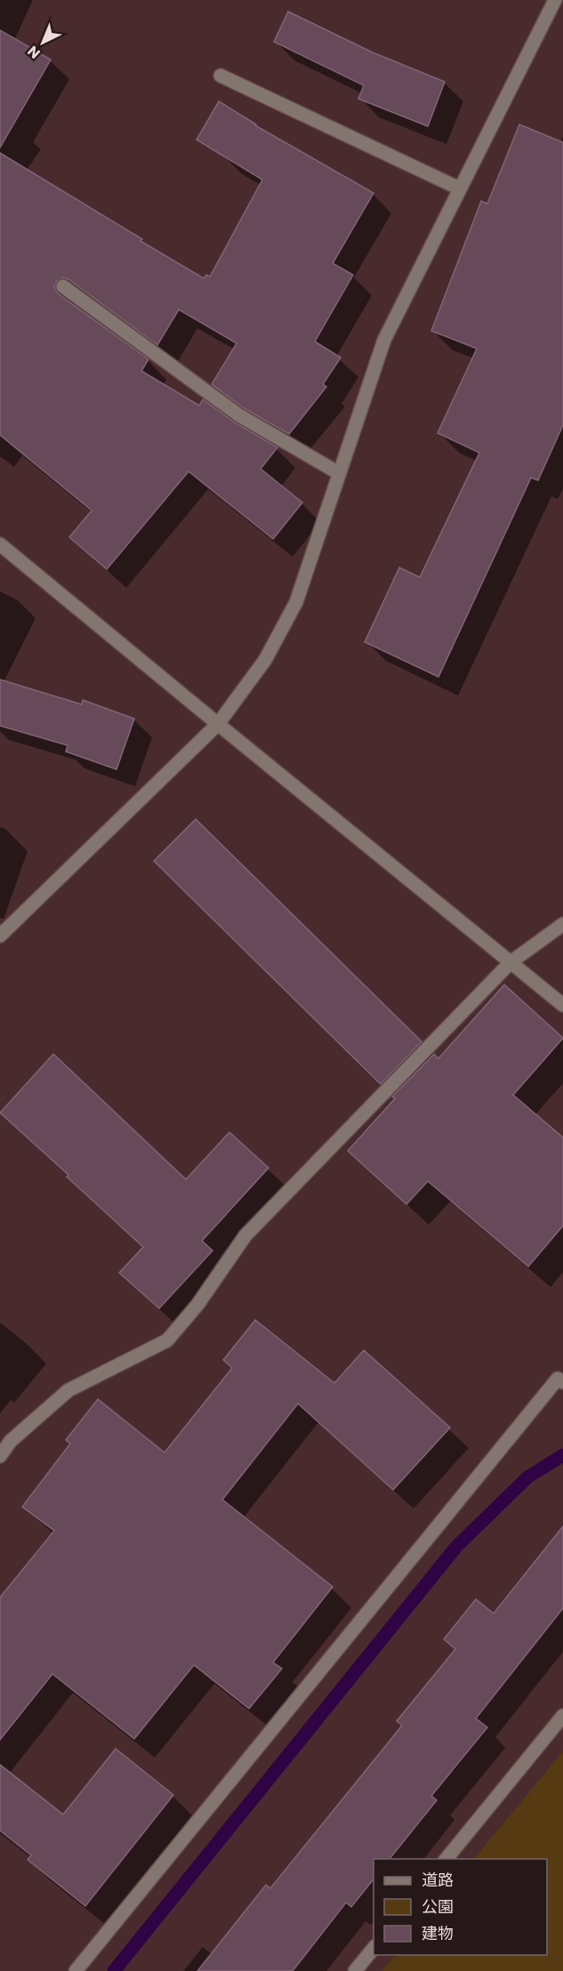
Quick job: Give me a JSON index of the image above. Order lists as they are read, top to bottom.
{
  "legend": ["道路", "公園", "建物"],
  "north": "bottom left"
}
